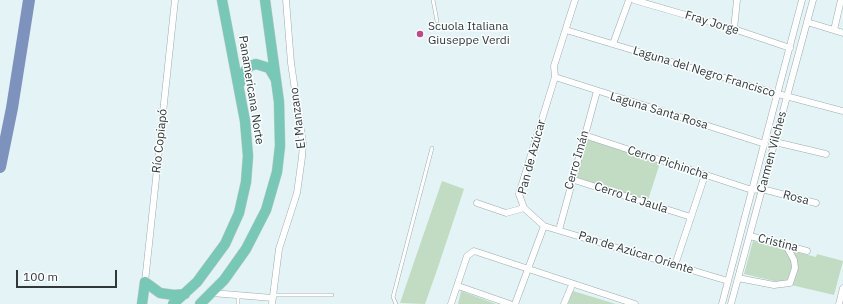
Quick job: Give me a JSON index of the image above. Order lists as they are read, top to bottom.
{
  "streets": {
    "highway": ["Panamericana Norte"],
    "street": [
      "Fray Jorge",
      "Laguna del Negro Francisco",
      "Laguna Santa Rosa",
      "El Manzano",
      "Río Copiapó",
      "Carmen Vilches",
      "Pan de Azúcar",
      "Cerro Imán",
      "Cerro Pichincha",
      "Cerro La Jaula",
      "Rosa",
      "Cristina",
      "Pan de Azúcar Oriente"
    ]
  },
  "crossings": [
    ["Fray Jorge", "Carmen Vilches"],
    ["Laguna del Negro Francisco", "Carmen Vilches"],
    ["Laguna del Negro Francisco", "Pan de Azúcar"],
    ["Laguna Santa Rosa", "Carmen Vilches"],
    ["Laguna Santa Rosa", "Pan de Azúcar"],
    ["Laguna Santa Rosa", "Cerro Imán"],
    ["Carmen Vilches", "Cerro Pichincha"],
    ["Carmen Vilches", "Rosa"],
    ["Carmen Vilches", "Cristina"],
    ["Carmen Vilches", "Pan de Azúcar Oriente"],
    ["Pan de Azúcar", "Pan de Azúcar Oriente"],
    ["Cerro Imán", "Cerro Pichincha"],
    ["Cerro Imán", "Cerro La Jaula"],
    ["Cerro Imán", "Pan de Azúcar Oriente"],
    ["Cerro Pichincha", "Rosa"]
  ],
  "places": ["Scuola Italiana Giuseppe Verdi"],
  "scale_bar": "100 m"
}
